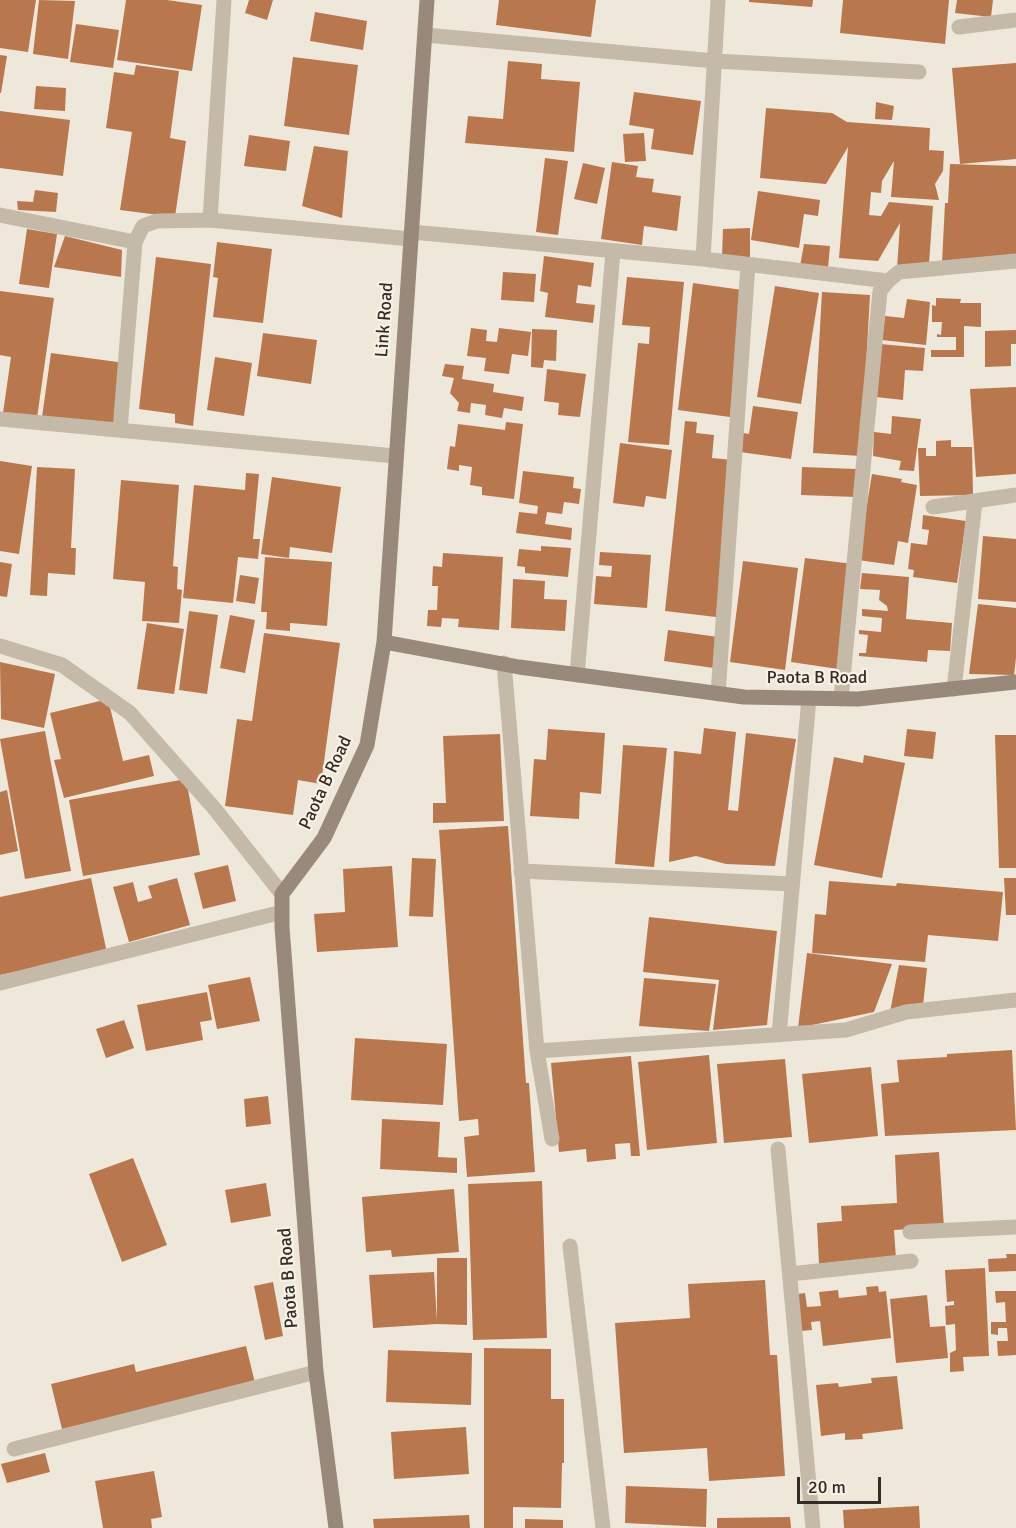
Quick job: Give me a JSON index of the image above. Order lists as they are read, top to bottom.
{
  "streets": {
    "street": ["Link Road", "Paota B Road"]
  },
  "crossings": [
    ["Link Road", "Paota B Road"]
  ],
  "scale_bar": "20 m"
}
